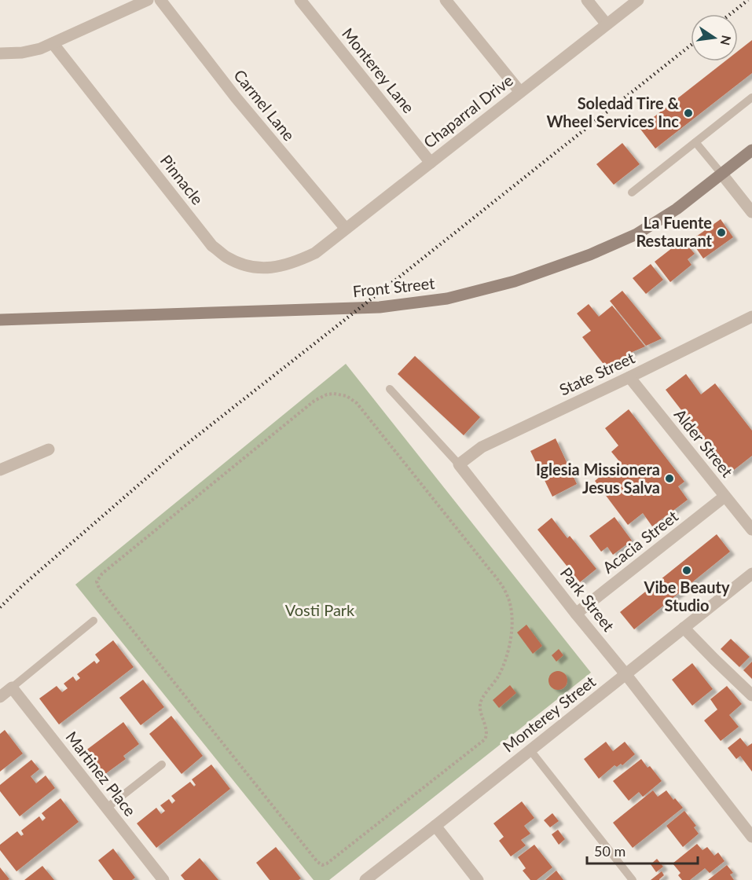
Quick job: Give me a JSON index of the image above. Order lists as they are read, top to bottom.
{
  "streets": {
    "main road": ["Front Street"],
    "street": [
      "Monterey Lane",
      "Carmel Lane",
      "Chaparral Drive",
      "Pinnacle",
      "State Street",
      "Alder Street",
      "Acacia Street",
      "Park Street",
      "Monterey Street",
      "Martinez Place"
    ]
  },
  "crossings": [
    ["Monterey Lane", "Chaparral Drive"],
    ["Carmel Lane", "Chaparral Drive"],
    ["Chaparral Drive", "Pinnacle"],
    ["State Street", "Alder Street"],
    ["State Street", "Park Street"],
    ["Alder Street", "Acacia Street"],
    ["Acacia Street", "Park Street"],
    ["Park Street", "Monterey Street"]
  ],
  "parks": ["Vosti Park"],
  "places": [
    "Soledad Tire & Wheel Services Inc",
    "La Fuente Restaurant",
    "Iglesia Missionera Jesus Salva",
    "Vibe Beauty Studio"
  ],
  "scale_bar": "50 m",
  "north": "right"
}
